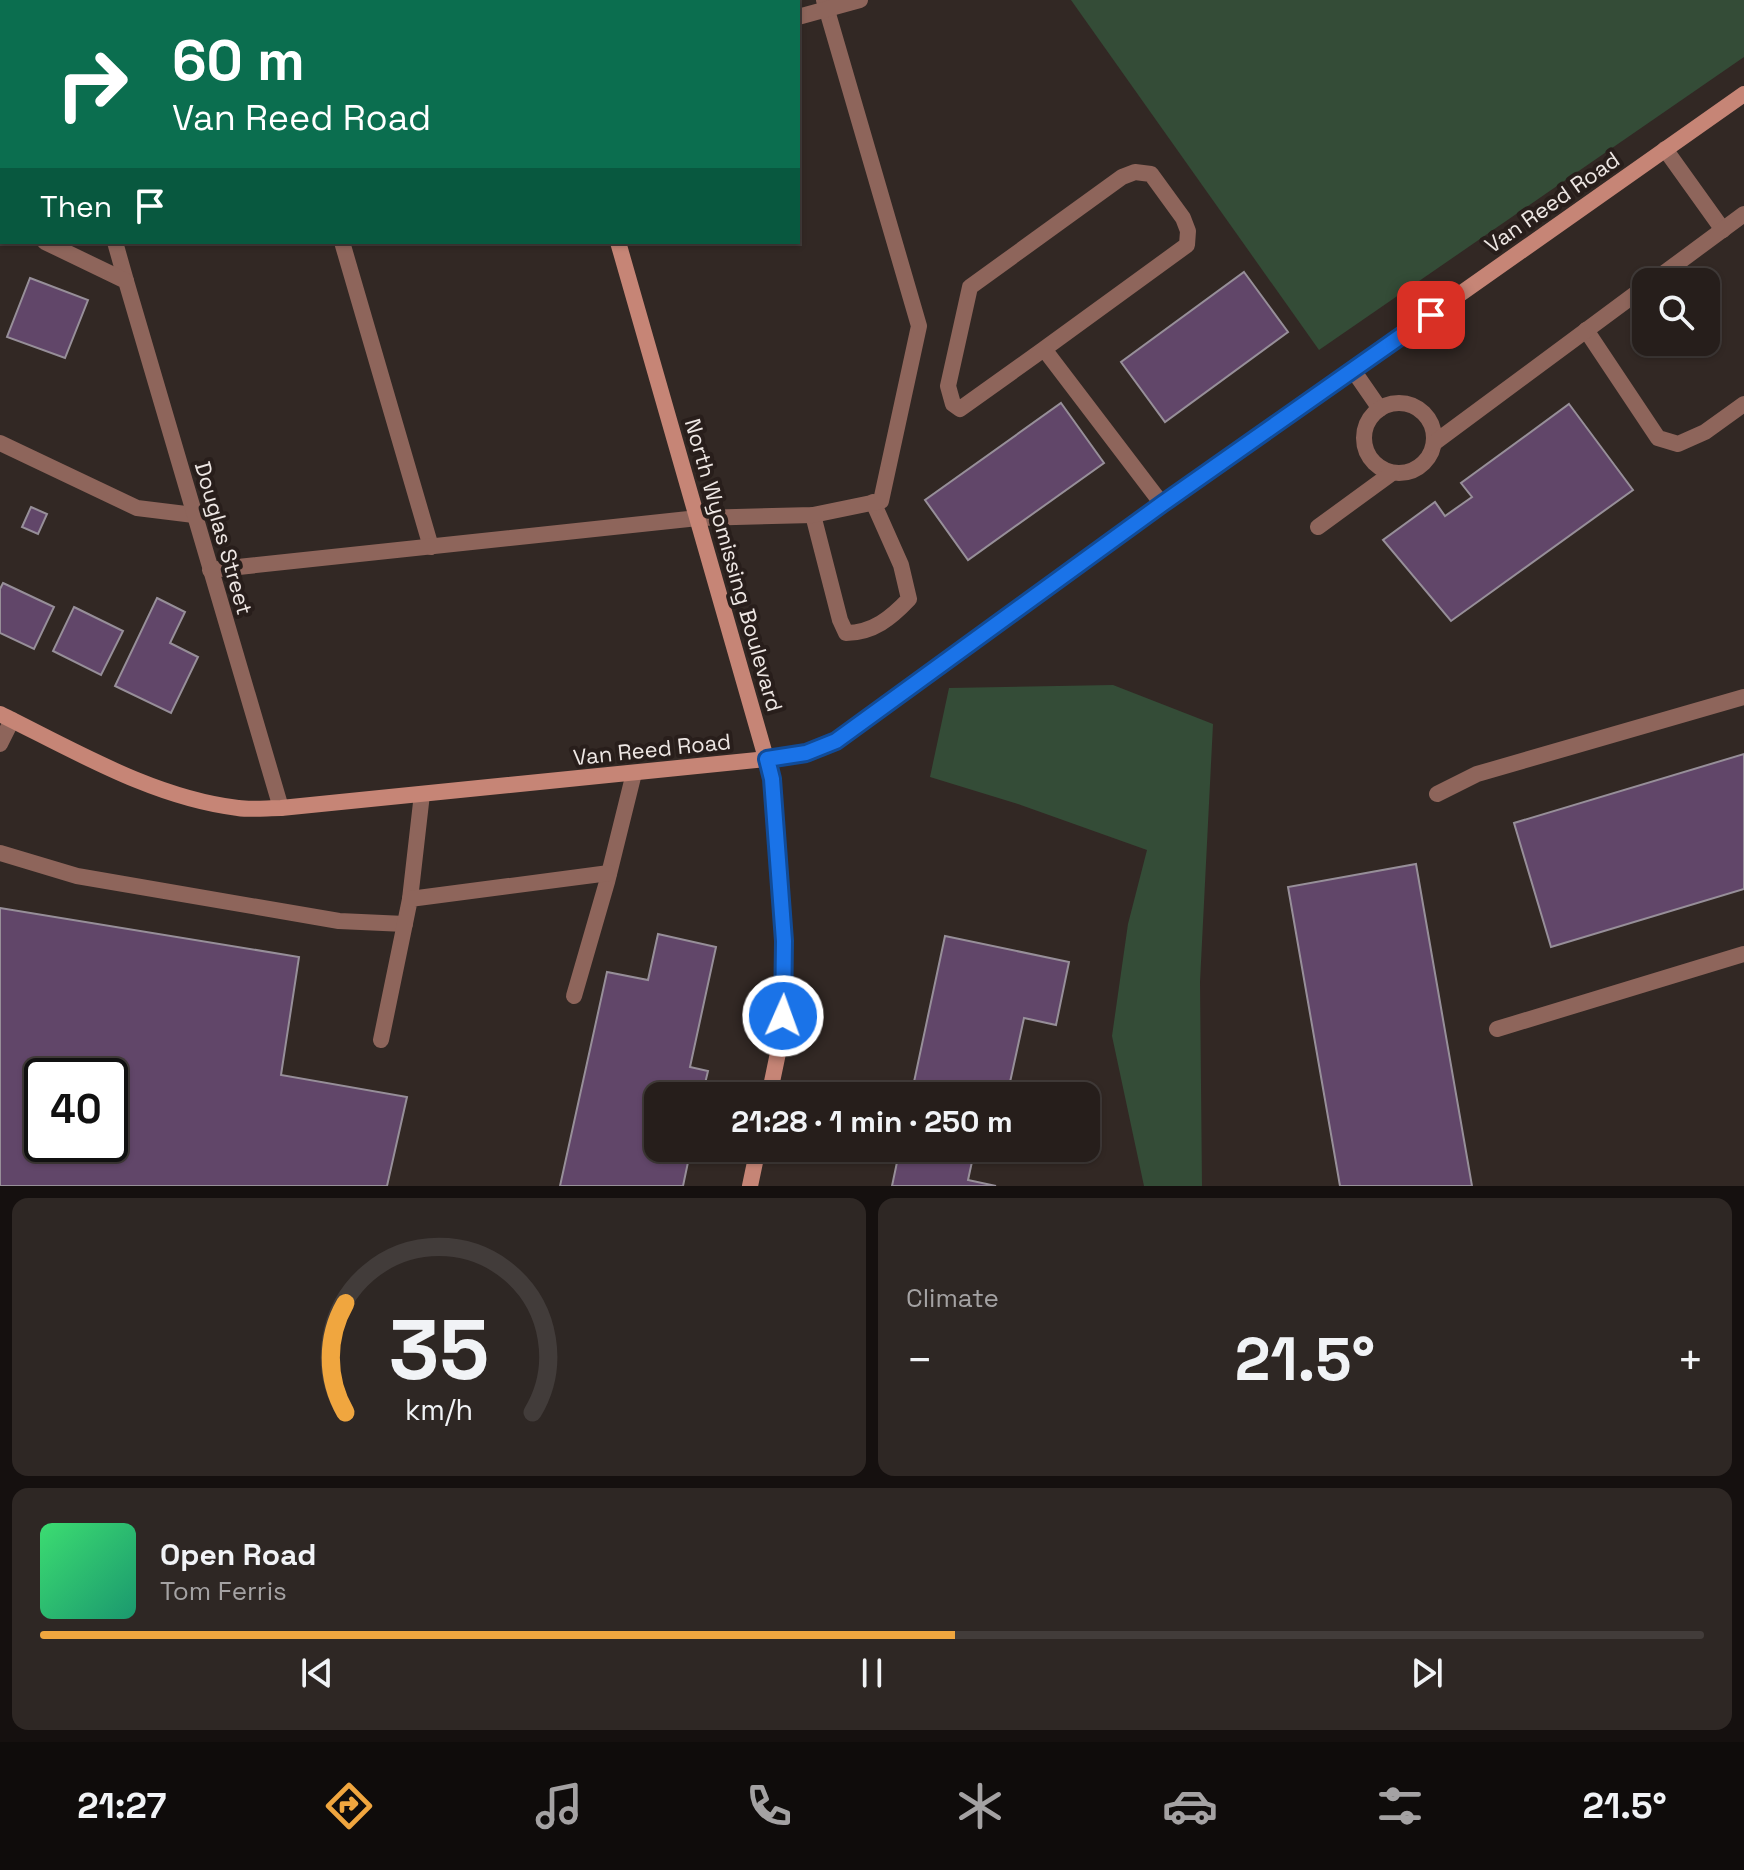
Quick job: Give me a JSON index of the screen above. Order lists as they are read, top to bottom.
{
  "streets": {
    "street": ["Van Reed Road", "Douglas Street", "North Wyomissing Boulevard"]
  },
  "crossings": [
    ["Van Reed Road", "Douglas Street"],
    ["Van Reed Road", "North Wyomissing Boulevard"]
  ],
  "page": {
    "turn": ["60 m", "Van Reed Road"],
    "then": "Then",
    "limit": "40",
    "trip": "21:28 · 1 min · 250 m",
    "tile": "Climate",
    "heat": ["−", "21.5°", "+"],
    "song": ["Open Road", "Tom Ferris"],
    "tabs": ["21:27", "21.5°"],
    "gauge": ["35", "km/h"]
  }
}
